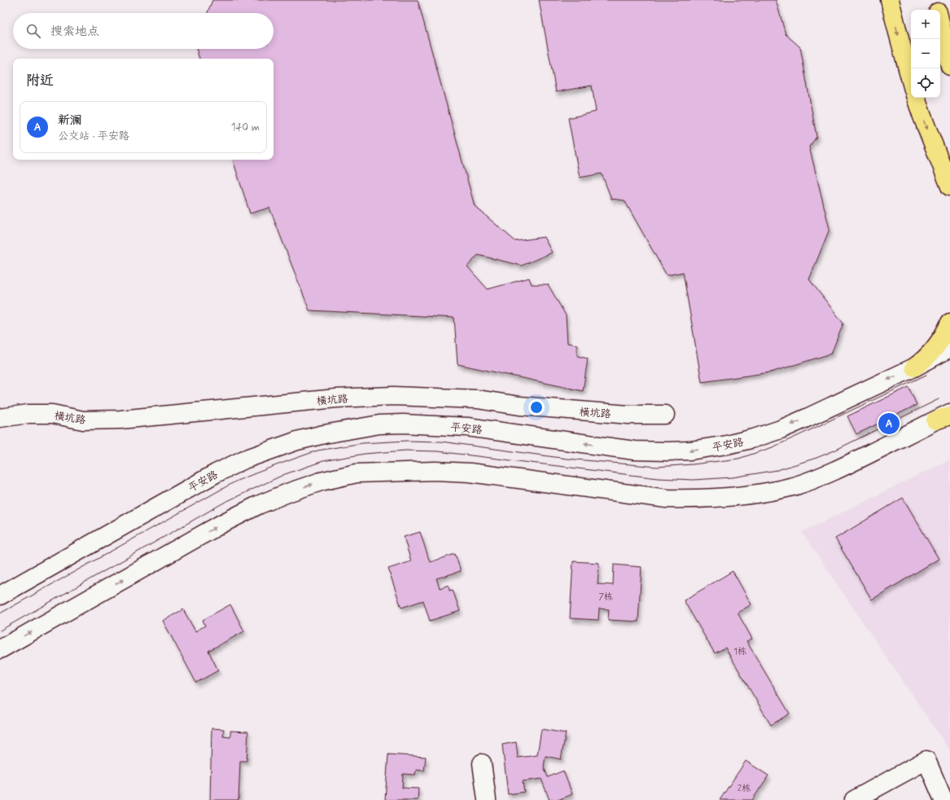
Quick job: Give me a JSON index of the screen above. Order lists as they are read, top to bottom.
{
  "streets": {
    "main road": ["横坑路", "平安路"]
  },
  "house_numbers": ["7栋", "1栋", "2栋"],
  "page": {
    "map_buttons": ["+", "−"],
    "search": "搜索地点",
    "heading": "附近",
    "list": [
      {
        "mark": "A",
        "name": "新澜",
        "note": "公交站 · 平安路",
        "value": "140 m"
      }
    ],
    "pins": "A"
  }
}
